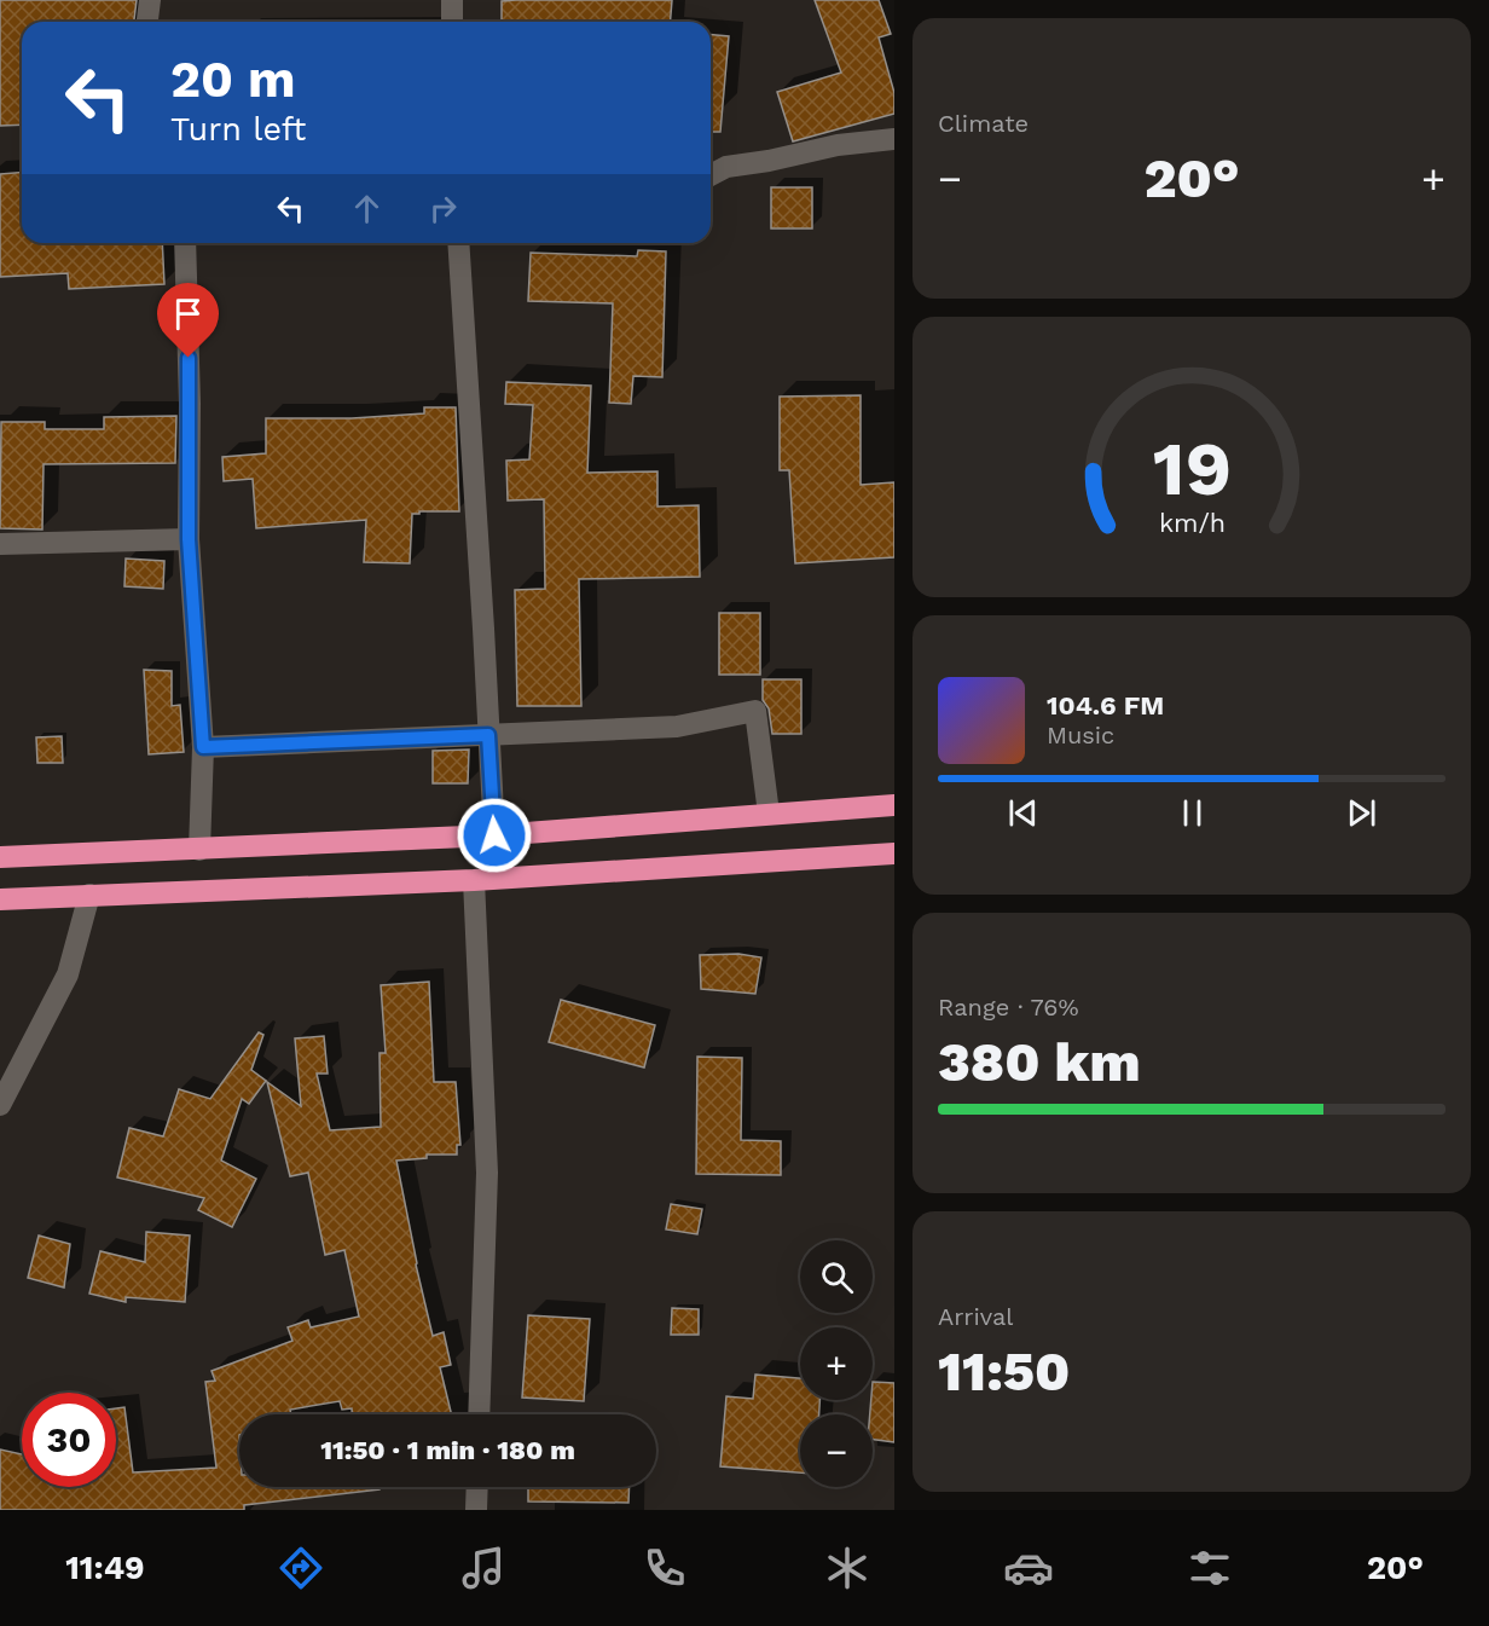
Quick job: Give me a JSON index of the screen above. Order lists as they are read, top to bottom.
{
  "page": {
    "tile": [
      "Climate",
      ["Range · 76%", "380 km"],
      ["Arrival", "11:50"]
    ],
    "turn": ["20 m", "Turn left"],
    "heat": ["−", "20°", "+"],
    "song": ["104.6 FM", "Music"],
    "map_buttons": ["+", "−"],
    "limit": "30",
    "trip": "11:50 · 1 min · 180 m",
    "tabs": ["11:49", "20°"],
    "gauge": ["19", "km/h"]
  }
}
